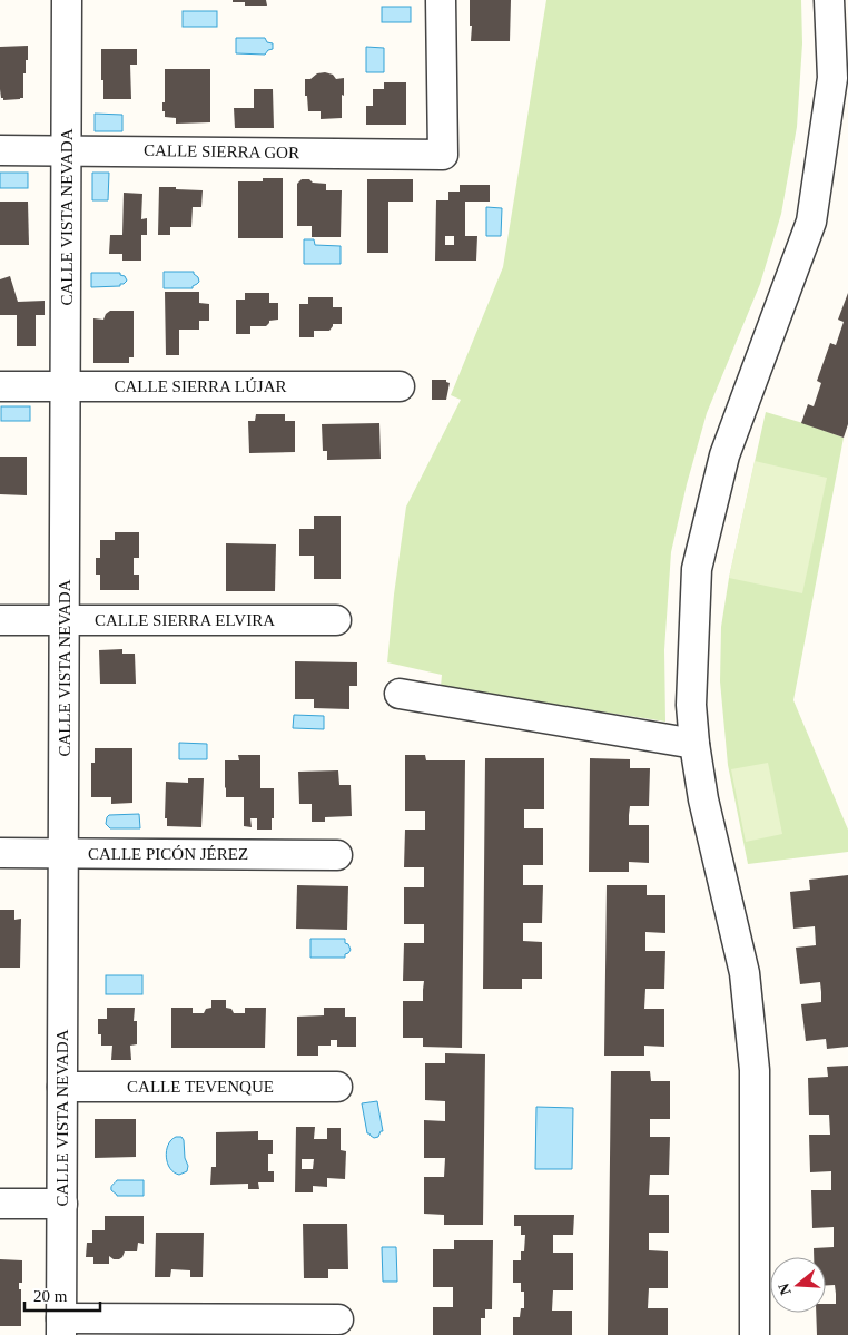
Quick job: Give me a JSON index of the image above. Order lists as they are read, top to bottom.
{
  "streets": {
    "street": [
      "CALLE SIERRA GOR",
      "CALLE VISTA NEVADA",
      "CALLE SIERRA LÚJAR",
      "CALLE SIERRA ELVIRA",
      "CALLE PICÓN JÉREZ",
      "CALLE TEVENQUE"
    ]
  },
  "crossings": [
    ["CALLE SIERRA GOR", "CALLE VISTA NEVADA"],
    ["CALLE VISTA NEVADA", "CALLE SIERRA LÚJAR"],
    ["CALLE VISTA NEVADA", "CALLE SIERRA ELVIRA"],
    ["CALLE VISTA NEVADA", "CALLE PICÓN JÉREZ"],
    ["CALLE VISTA NEVADA", "CALLE TEVENQUE"]
  ],
  "scale_bar": "20 m",
  "north": "left"
}
